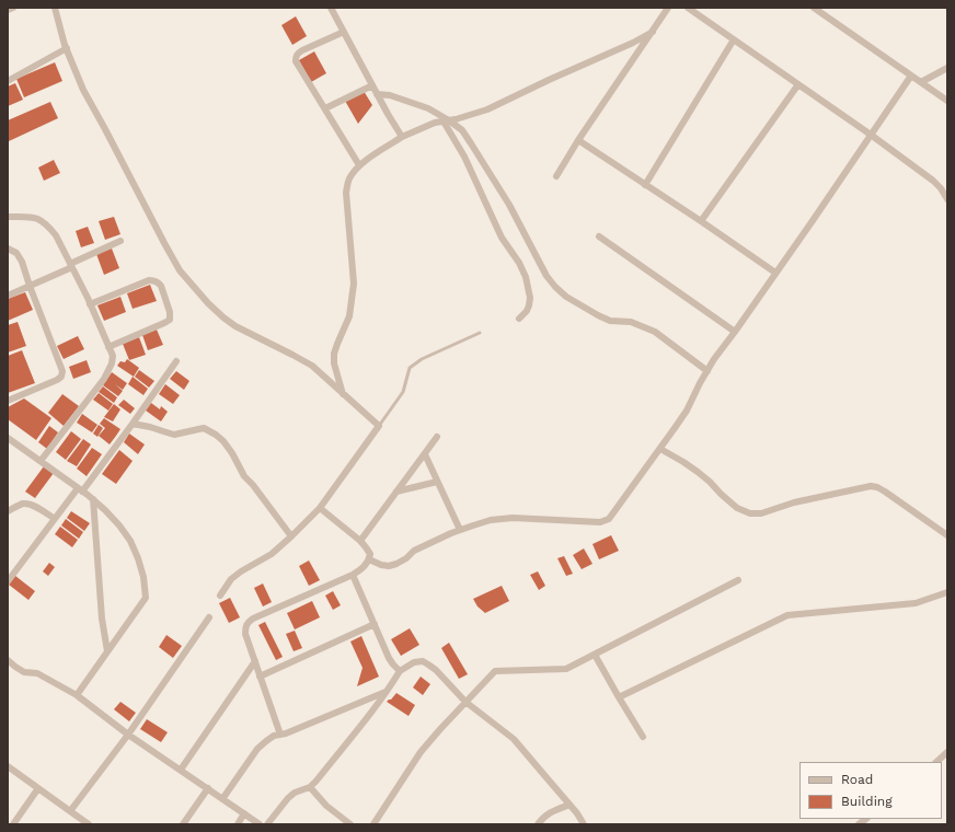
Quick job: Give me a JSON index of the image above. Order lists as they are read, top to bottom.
{
  "legend": ["Road", "Building"]
}
